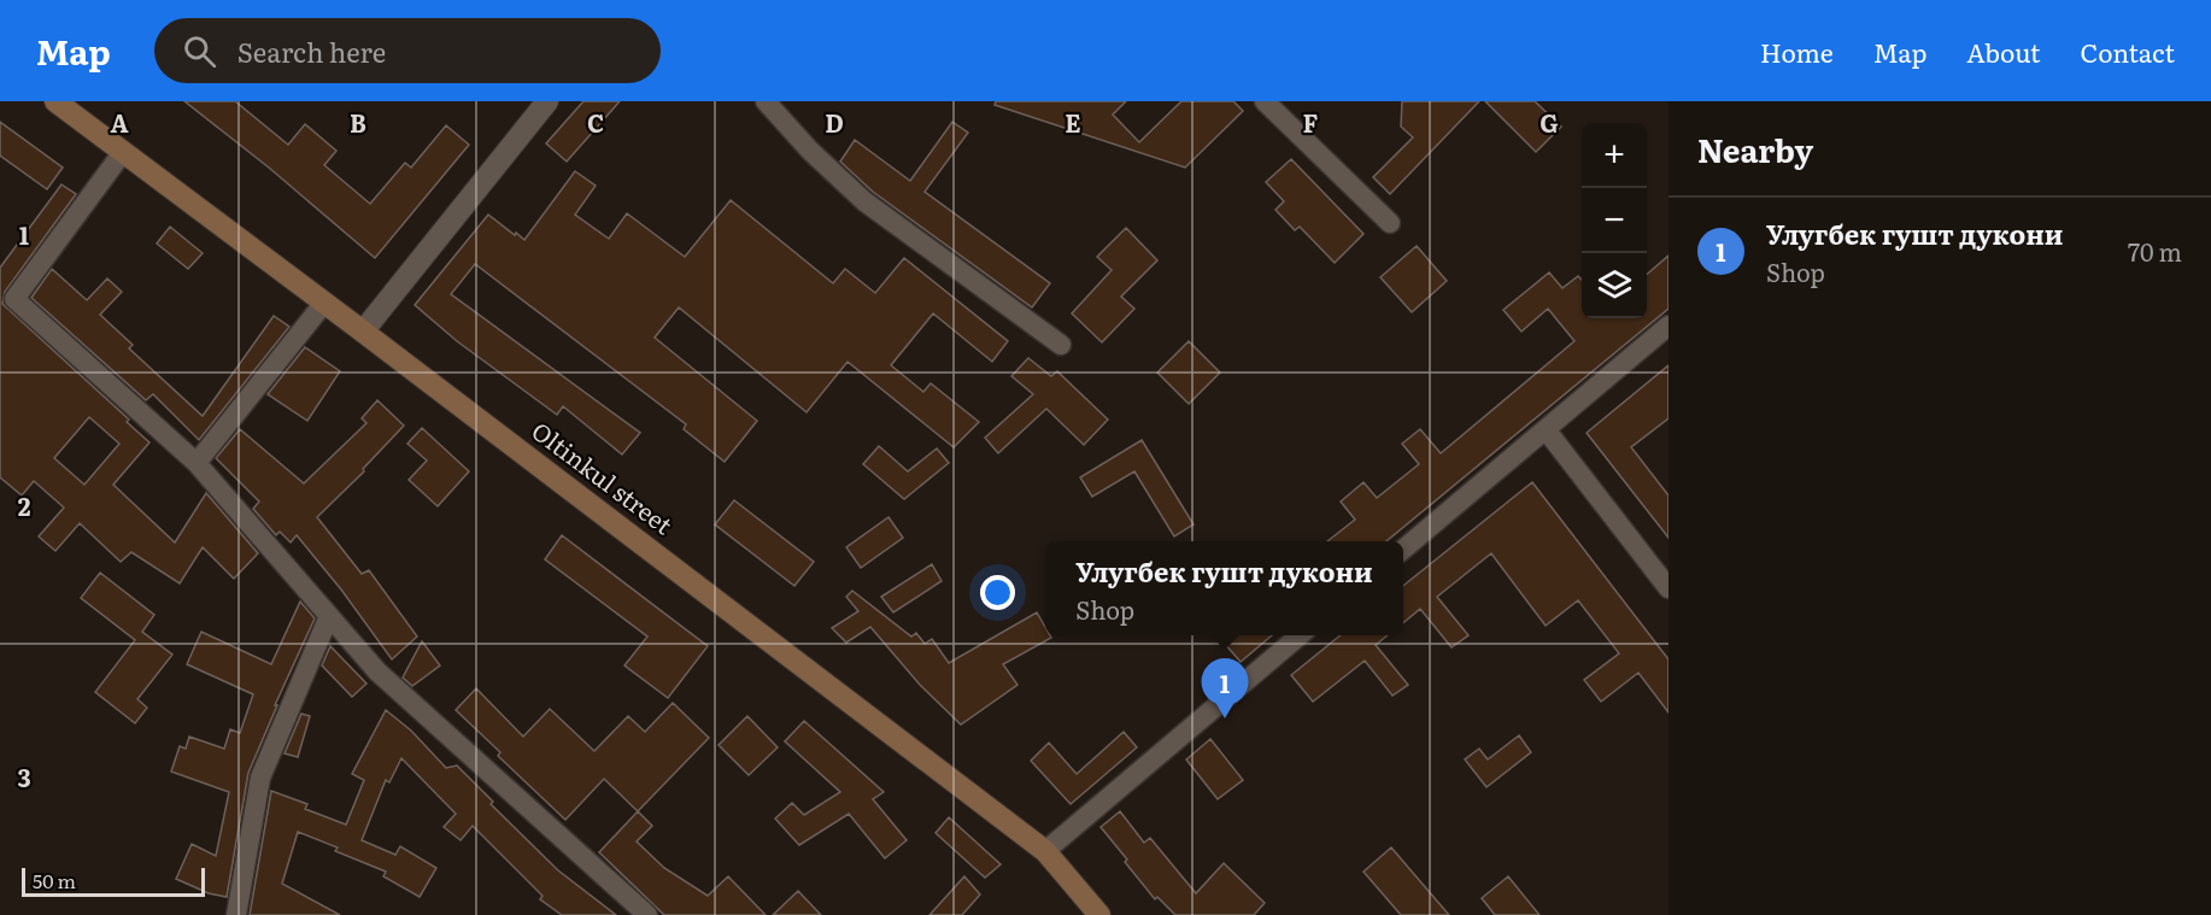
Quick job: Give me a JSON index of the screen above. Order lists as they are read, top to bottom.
{
  "streets": {
    "main road": ["Oltinkul street"]
  },
  "scale_bar": "50 m",
  "page": {
    "header": "Map",
    "search": "Search here",
    "nav": [
      "Home",
      "Map",
      "About",
      "Contact"
    ],
    "heading": "Nearby",
    "map_buttons": ["+", "−"],
    "list": [
      {
        "mark": "1",
        "name": "Улугбек гушт дукони",
        "note": "Shop",
        "value": "70 m"
      }
    ],
    "popup": ["Улугбек гушт дукони", "Shop"],
    "pins": "1",
    "scale": "50 m"
  },
  "grid": {
    "columns": [
      "A",
      "B",
      "C",
      "D",
      "E",
      "F",
      "G"
    ],
    "rows": ["1", "2", "3"]
  }
}
